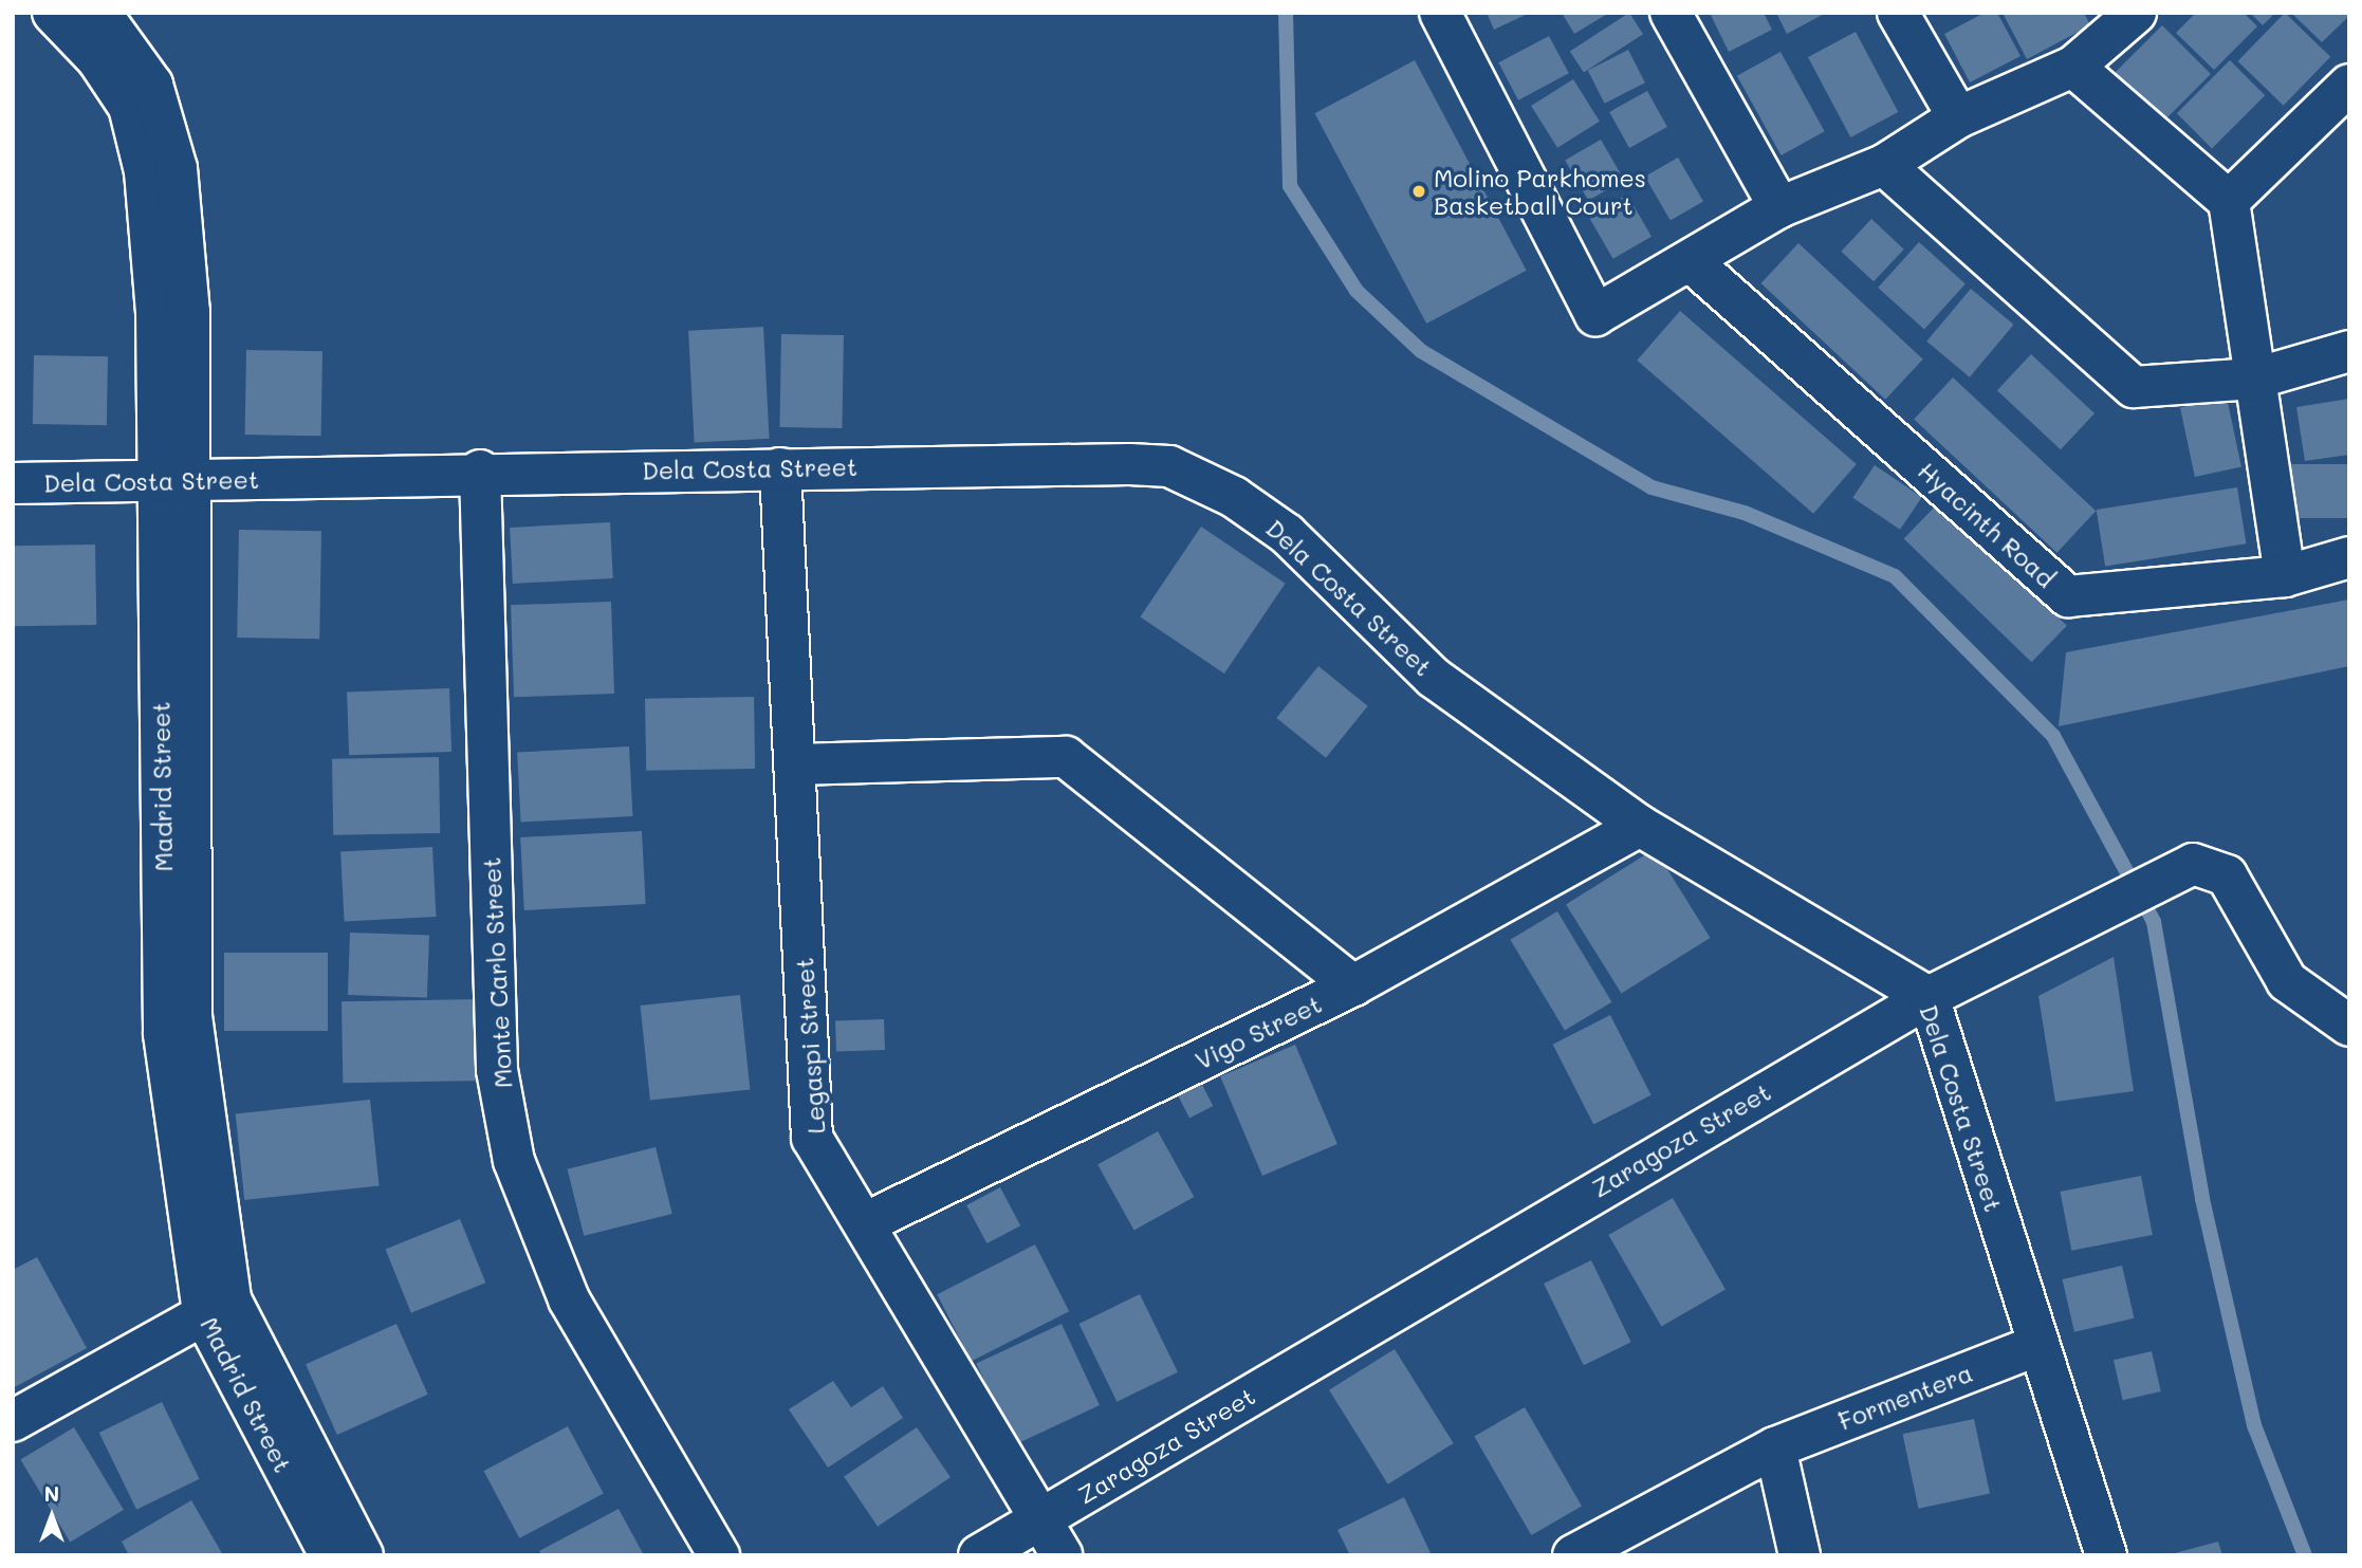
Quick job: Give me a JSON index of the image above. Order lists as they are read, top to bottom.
{
  "streets": {
    "street": [
      "Dela Costa Street",
      "Hyacinth Road",
      "Madrid Street",
      "Monte Carlo Street",
      "Vigo Street",
      "Legaspi Street",
      "Zaragoza Street",
      "Formentera"
    ]
  },
  "crossings": [
    ["Dela Costa Street", "Madrid Street"],
    ["Dela Costa Street", "Monte Carlo Street"],
    ["Dela Costa Street", "Vigo Street"],
    ["Dela Costa Street", "Legaspi Street"],
    ["Dela Costa Street", "Zaragoza Street"],
    ["Dela Costa Street", "Formentera"],
    ["Vigo Street", "Legaspi Street"],
    ["Legaspi Street", "Zaragoza Street"]
  ],
  "places": ["Molino Parkhomes Basketball Court"],
  "north": "top"
}
